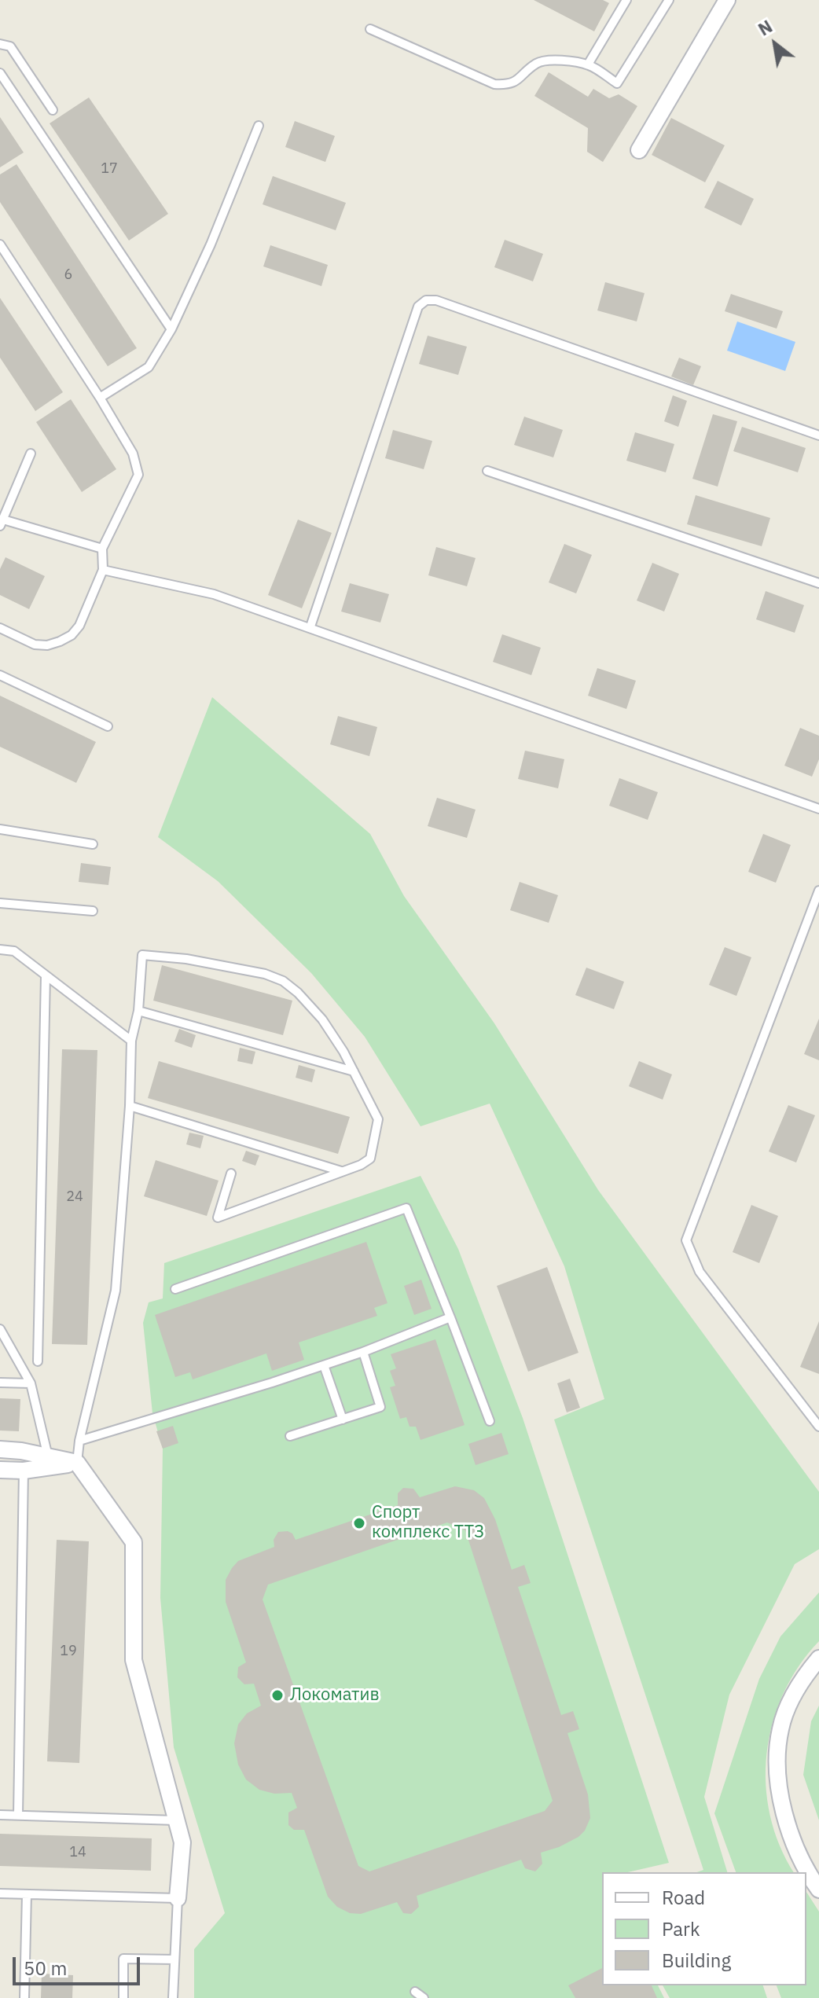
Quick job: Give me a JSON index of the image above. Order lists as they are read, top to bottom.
{
  "places": ["Спорт комплекс ТТЗ", "Локоматив"],
  "house_numbers": [
    "17",
    "6",
    "24",
    "19",
    "14"
  ],
  "legend": ["Road", "Park", "Building"],
  "scale_bar": "50 m",
  "north": "top left"
}
